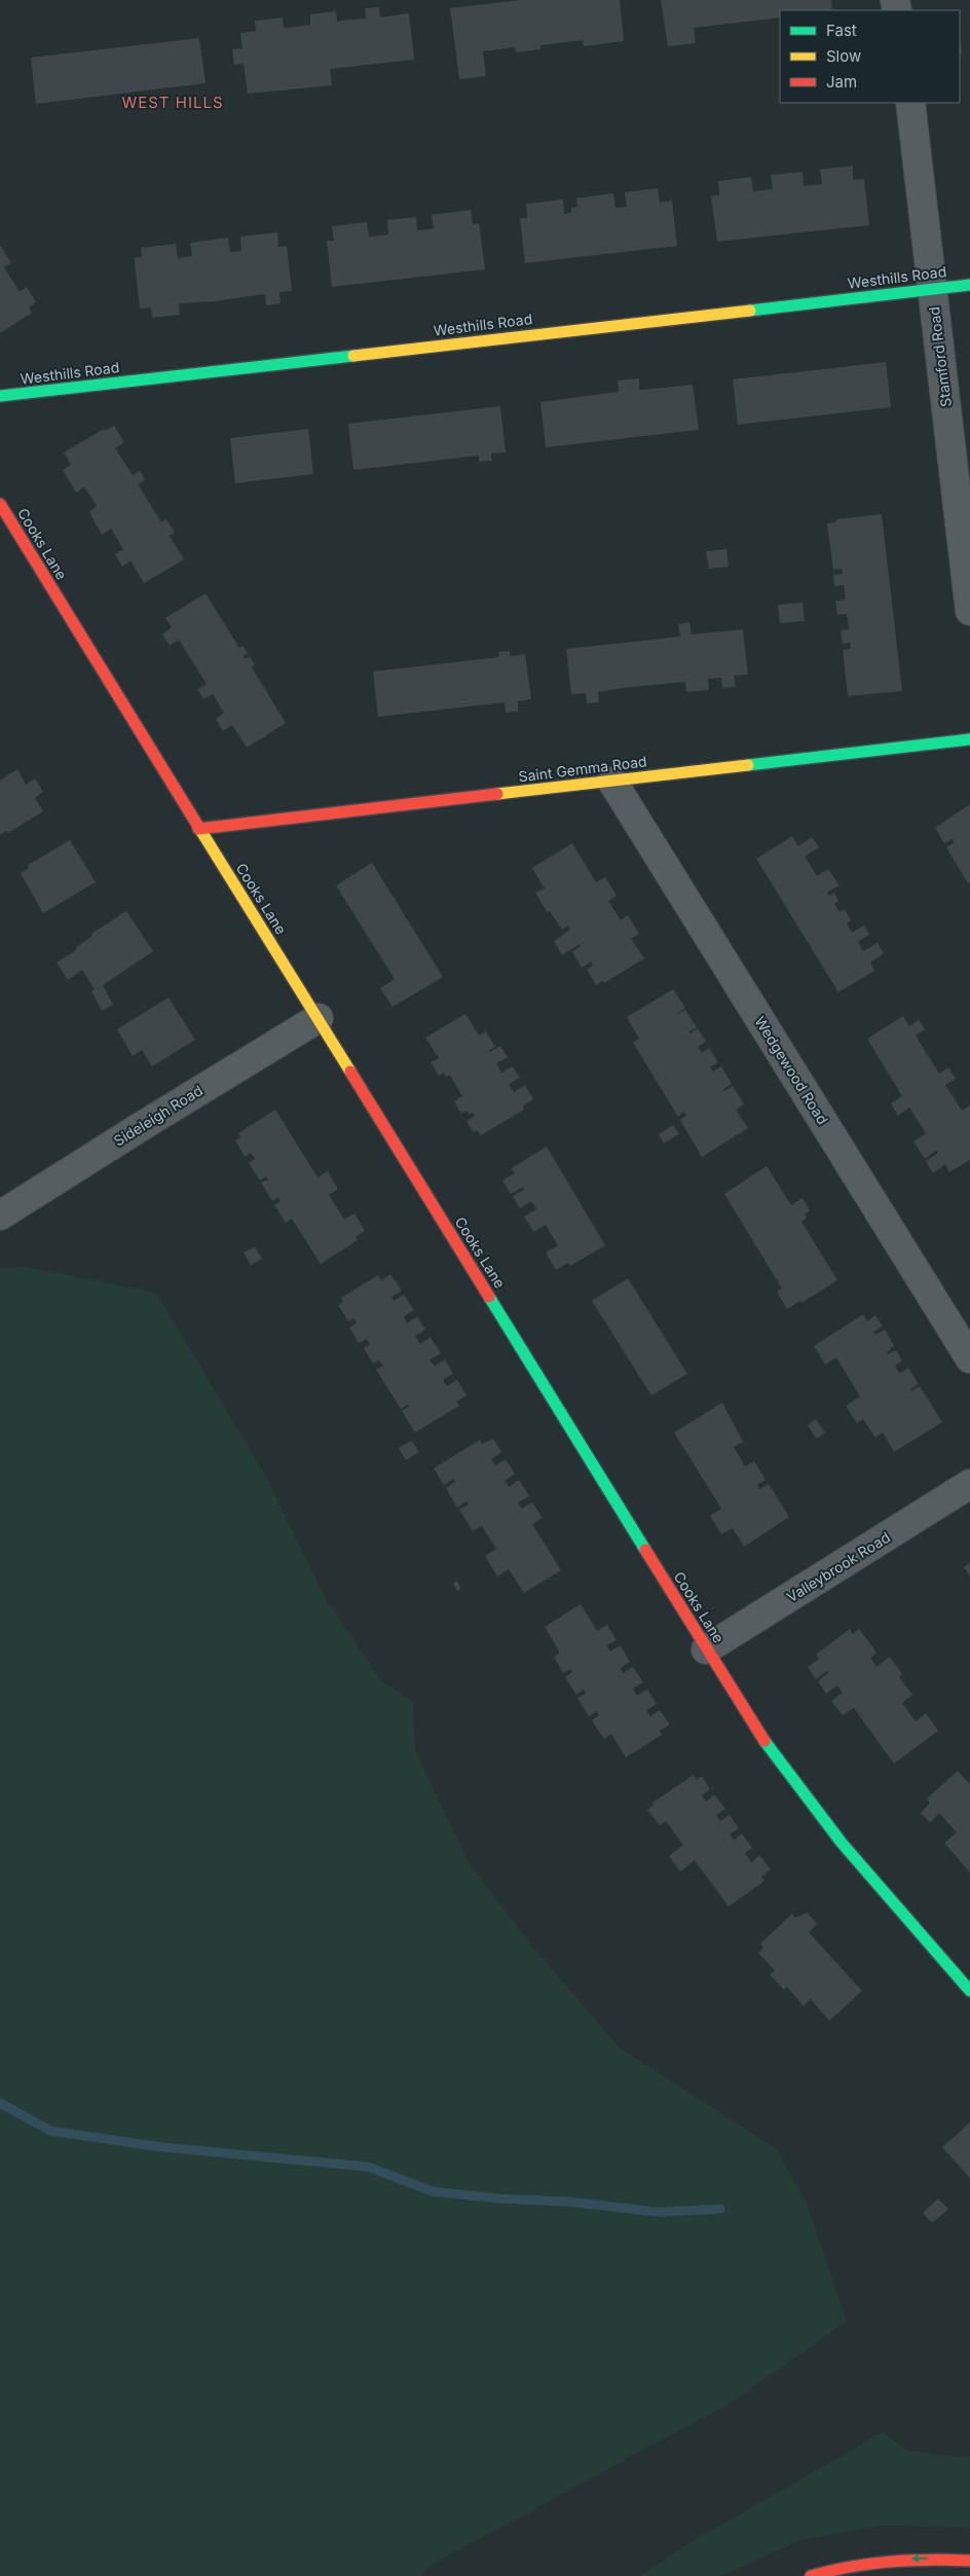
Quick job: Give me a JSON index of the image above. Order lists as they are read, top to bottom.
{
  "streets": {
    "main road": ["Westhills Road", "Cooks Lane", "Saint Gemma Road"],
    "street": [
      "Stamford Road",
      "Wedgewood Road",
      "Sideleigh Road",
      "Valleybrook Road"
    ]
  },
  "crossings": [
    ["Westhills Road", "Stamford Road"],
    ["Cooks Lane", "Saint Gemma Road"],
    ["Cooks Lane", "Sideleigh Road"],
    ["Cooks Lane", "Valleybrook Road"],
    ["Saint Gemma Road", "Wedgewood Road"]
  ],
  "districts": ["WEST HILLS"],
  "legend": ["Fast", "Slow", "Jam"]
}
